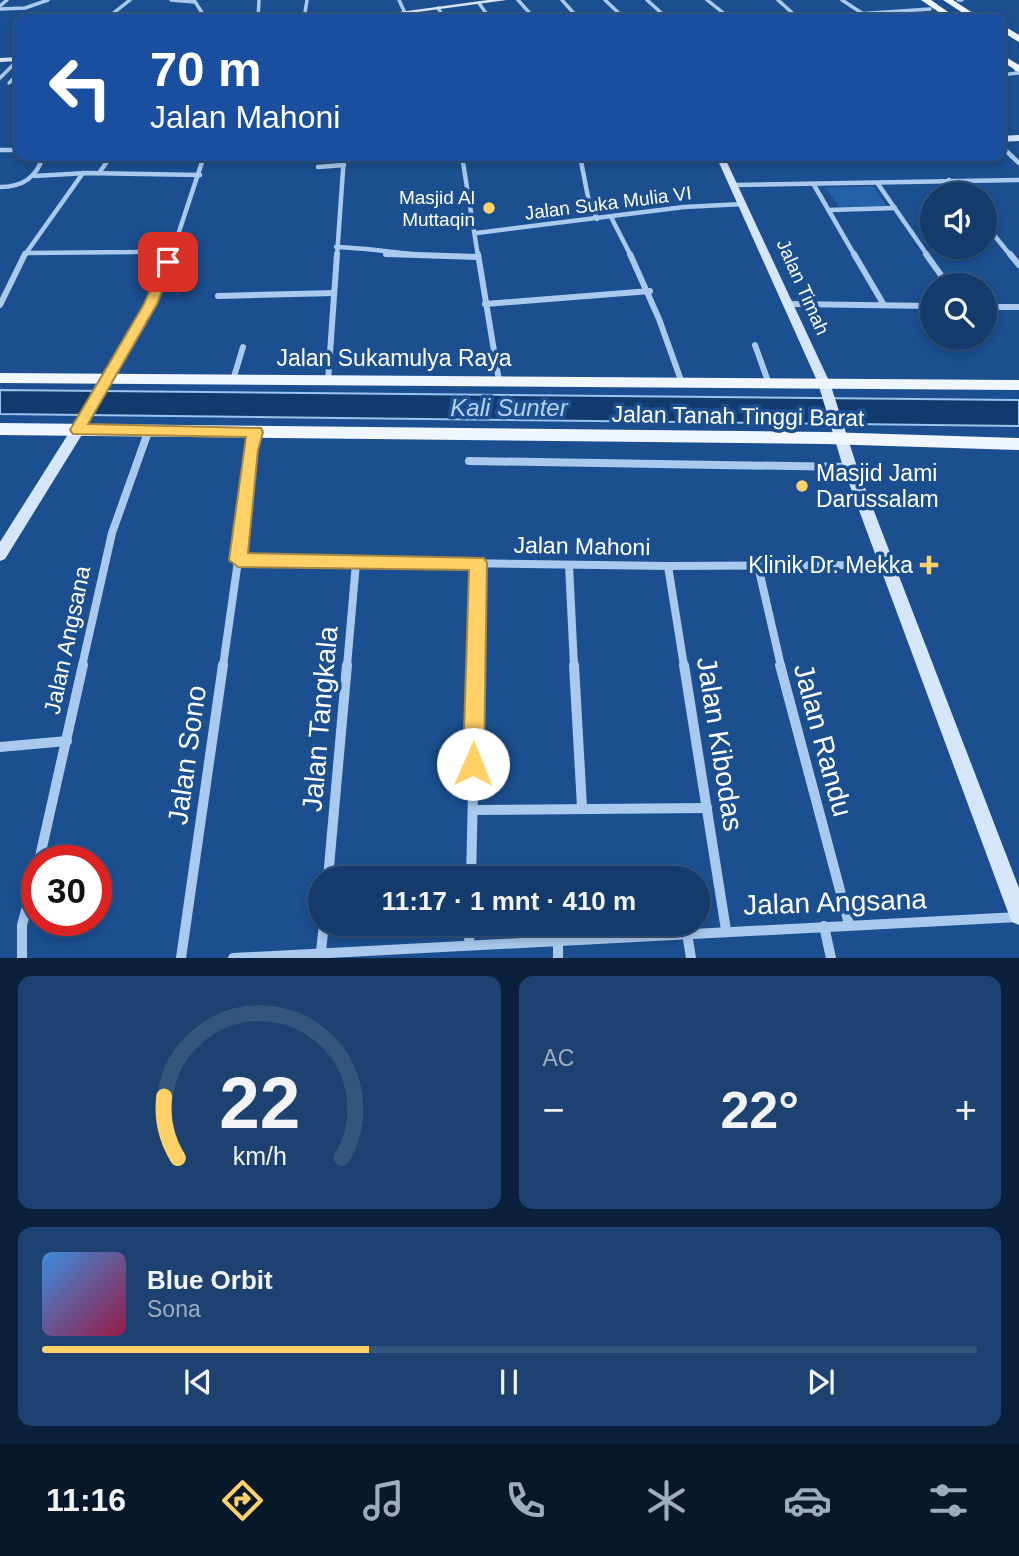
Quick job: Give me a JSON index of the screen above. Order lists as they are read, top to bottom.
{
  "streets": {
    "main road": ["Jalan Sukamulya Raya", "Jalan Tanah Tinggi Barat"],
    "street": [
      "Jalan Suka Mulia VI",
      "Jalan Timah",
      "Jalan Mahoni",
      "Jalan Angsana",
      "Jalan Tangkala",
      "Jalan Randu",
      "Jalan Kibodas",
      "Jalan Sono"
    ]
  },
  "crossings": [
    ["Jalan Suka Mulia VI", "Jalan Timah"],
    ["Jalan Timah", "Jalan Sukamulya Raya"],
    ["Jalan Timah", "Jalan Tanah Tinggi Barat"],
    ["Jalan Timah", "Jalan Mahoni"],
    ["Jalan Timah", "Jalan Angsana"],
    ["Jalan Tanah Tinggi Barat", "Jalan Angsana"],
    ["Jalan Mahoni", "Jalan Tangkala"],
    ["Jalan Mahoni", "Jalan Randu"],
    ["Jalan Mahoni", "Jalan Kibodas"],
    ["Jalan Mahoni", "Jalan Sono"],
    ["Jalan Angsana", "Jalan Randu"],
    ["Jalan Angsana", "Jalan Kibodas"]
  ],
  "water": ["Kali Sunter"],
  "places": {
    "other": ["Masjid Al Muttaqin", "Masjid Jami Darussalam"],
    "health": ["Klinik Dr. Mekka"]
  },
  "page": {
    "turn": ["70 m", "Jalan Mahoni"],
    "limit": "30",
    "trip": "11:17 · 1 mnt · 410 m",
    "tile": "AC",
    "heat": ["−", "22°", "+"],
    "song": ["Blue Orbit", "Sona"],
    "tabs": "11:16",
    "gauge": ["22", "km/h"]
  }
}
